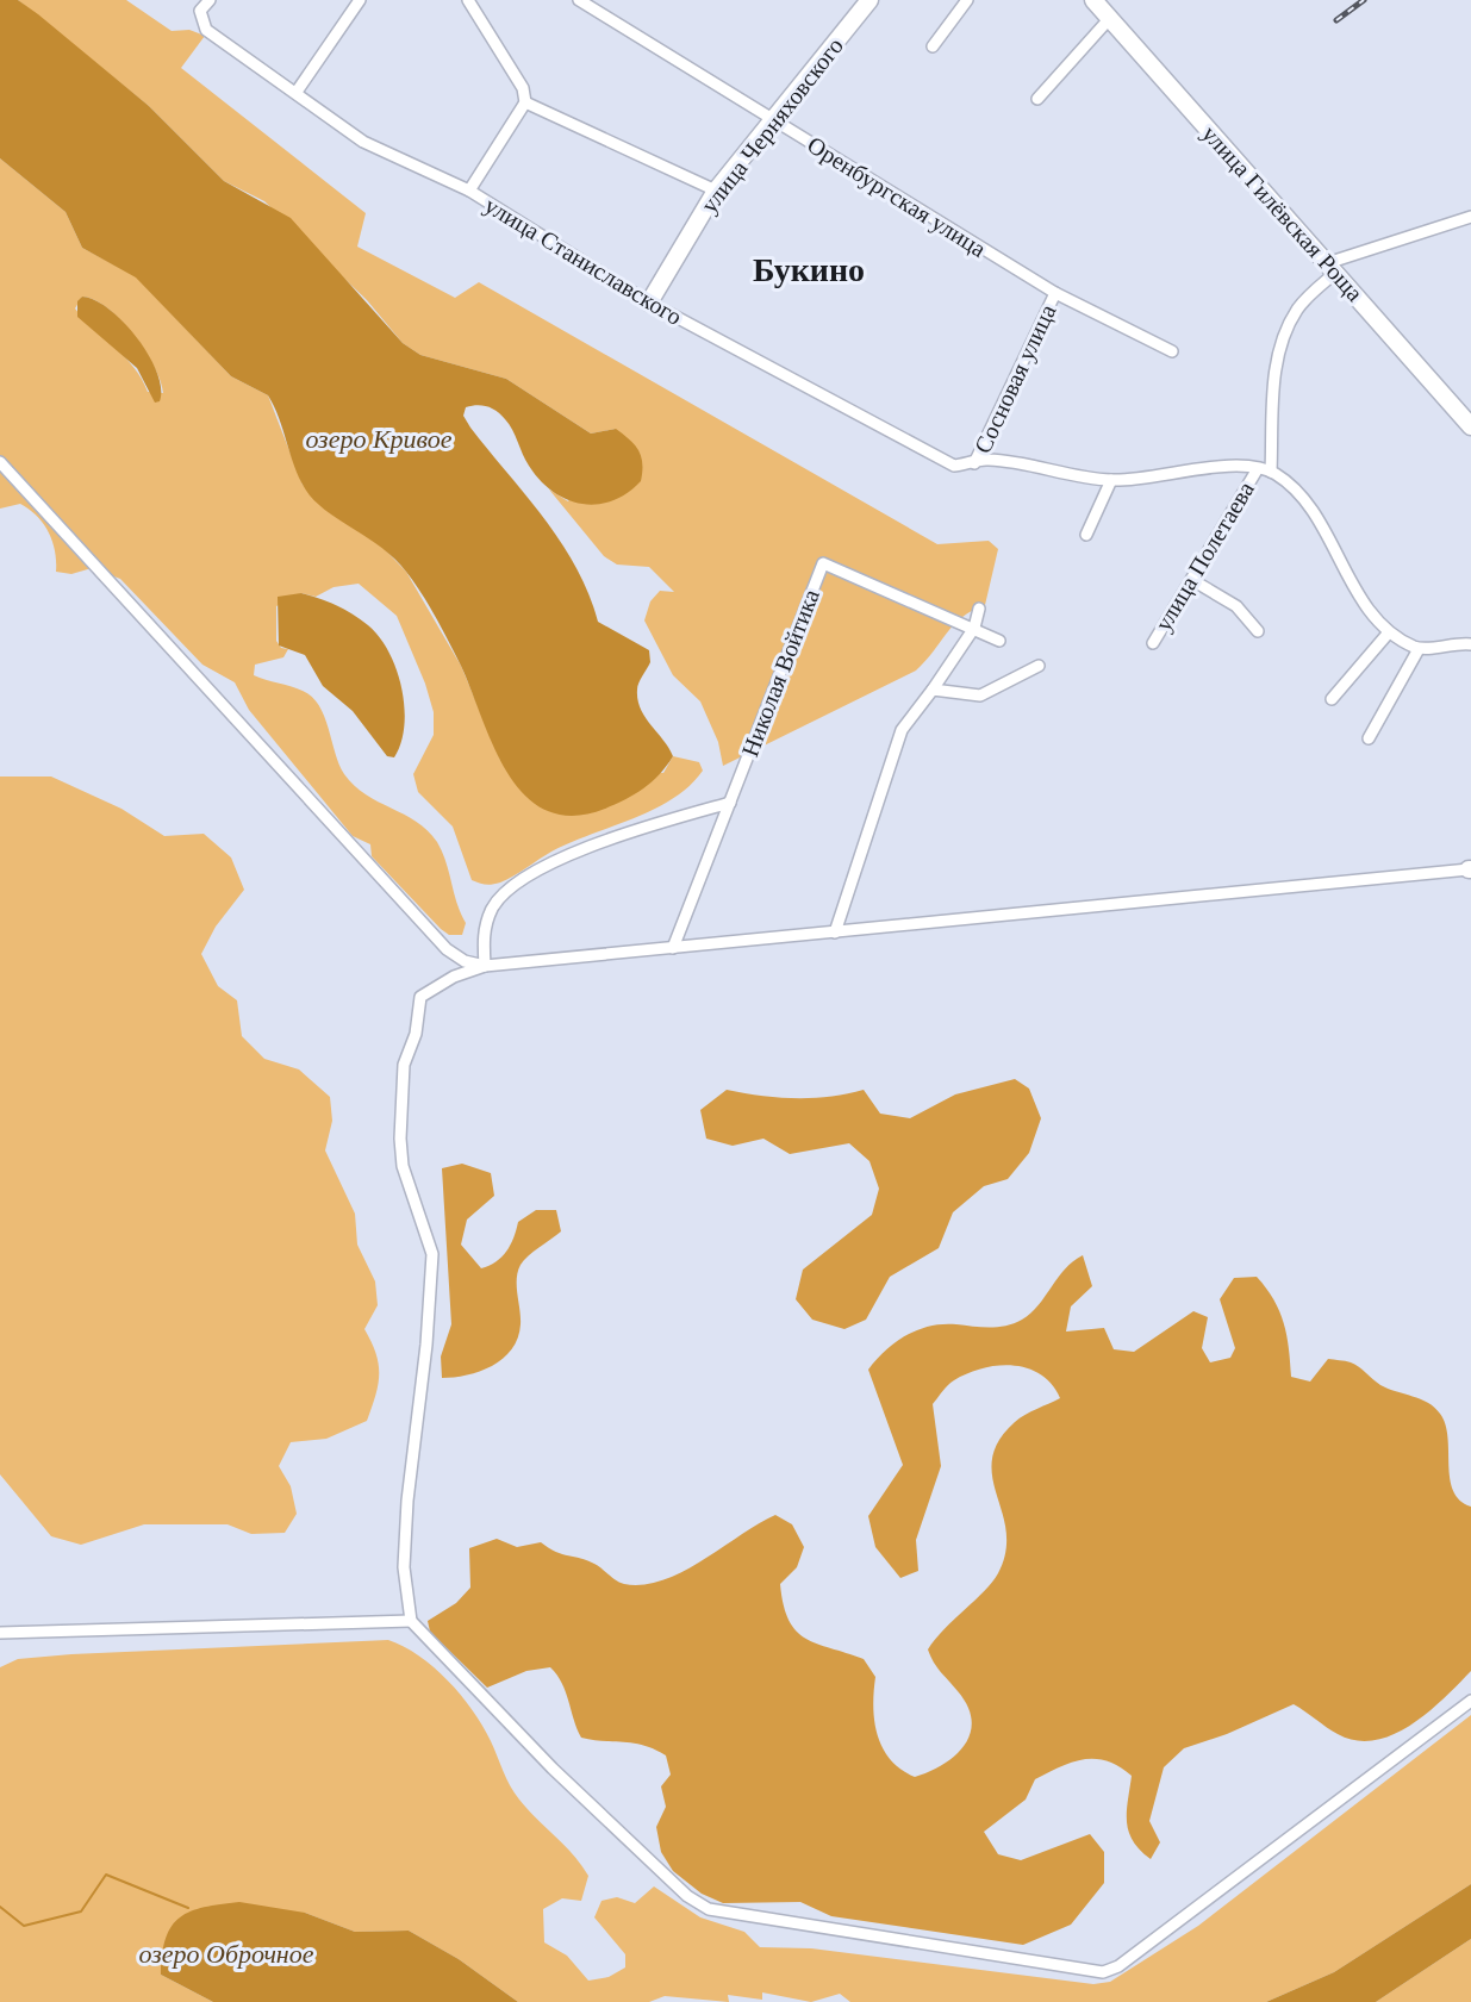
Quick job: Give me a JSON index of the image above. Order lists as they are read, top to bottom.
{
  "streets": {
    "street": [
      "улица Черняховского",
      "Оренбургская улица",
      "улица Гилёвская Роща",
      "улица Станиславского",
      "Сосновая улица",
      "улица Полетаева",
      "Николая Войтика"
    ]
  },
  "crossings": [
    ["улица Черняховского", "Оренбургская улица"],
    ["улица Черняховского", "улица Станиславского"],
    ["Оренбургская улица", "Сосновая улица"],
    ["улица Станиславского", "Сосновая улица"],
    ["улица Станиславского", "улица Полетаева"],
    ["Сосновая улица", "улица Полетаева"]
  ],
  "districts": ["Букино"],
  "water": ["озеро Кривое", "озеро Оброчное"]
}
